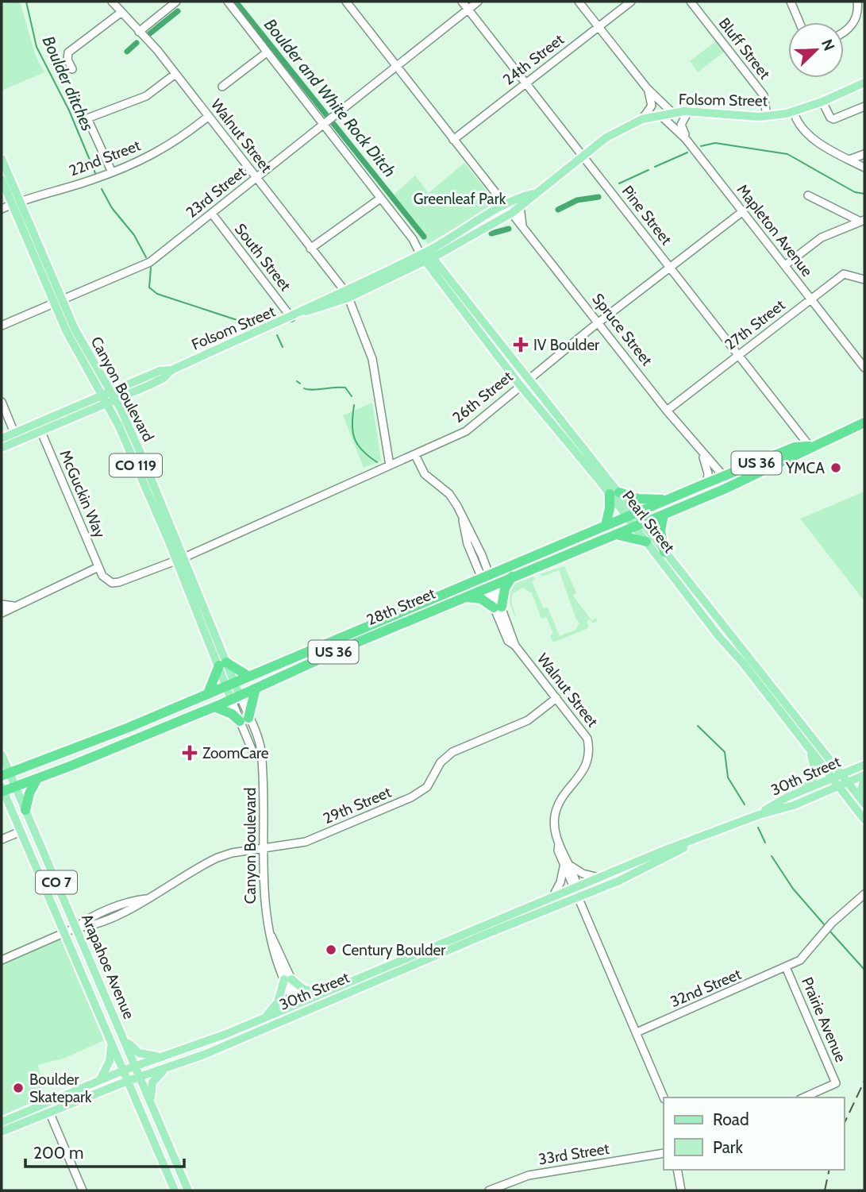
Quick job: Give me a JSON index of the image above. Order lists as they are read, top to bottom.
{
  "streets": {
    "highway": ["US 36", "28th Street"],
    "main road": [
      "Folsom Street",
      "Canyon Boulevard",
      "CO 119",
      "Pearl Street",
      "30th Street",
      "CO 7",
      "Arapahoe Avenue"
    ],
    "street": [
      "Bluff Street",
      "24th Street",
      "Walnut Street",
      "22nd Street",
      "23rd Street",
      "Pine Street",
      "Mapleton Avenue",
      "South Street",
      "27th Street",
      "Spruce Street",
      "26th Street",
      "McGuckin Way",
      "29th Street",
      "32nd Street",
      "Prairie Avenue",
      "33rd Street"
    ]
  },
  "crossings": [
    ["Bluff Street", "Folsom Street"],
    ["24th Street", "Pine Street"],
    ["Folsom Street", "Walnut Street"],
    ["Folsom Street", "Pine Street"],
    ["Folsom Street", "Mapleton Avenue"],
    ["Folsom Street", "South Street"],
    ["Folsom Street", "Spruce Street"],
    ["Folsom Street", "Canyon Boulevard"],
    ["Folsom Street", "McGuckin Way"],
    ["Folsom Street", "Pearl Street"],
    ["Walnut Street", "22nd Street"],
    ["Walnut Street", "23rd Street"],
    ["Walnut Street", "26th Street"],
    ["Walnut Street", "28th Street"],
    ["Walnut Street", "30th Street"],
    ["Walnut Street", "29th Street"],
    ["Walnut Street", "32nd Street"],
    ["22nd Street", "Canyon Boulevard"],
    ["23rd Street", "Pine Street"],
    ["23rd Street", "South Street"],
    ["23rd Street", "Canyon Boulevard"],
    ["23rd Street", "Pearl Street"],
    ["Pine Street", "27th Street"],
    ["Pine Street", "26th Street"],
    ["Pine Street", "28th Street"],
    ["Mapleton Avenue", "27th Street"],
    ["Mapleton Avenue", "26th Street"],
    ["27th Street", "Spruce Street"],
    ["Spruce Street", "26th Street"],
    ["Spruce Street", "28th Street"],
    ["Canyon Boulevard", "26th Street"],
    ["Canyon Boulevard", "28th Street"],
    ["Canyon Boulevard", "30th Street"],
    ["Canyon Boulevard", "29th Street"],
    ["26th Street", "Pearl Street"],
    ["Pearl Street", "28th Street"],
    ["Pearl Street", "30th Street"],
    ["28th Street", "Arapahoe Avenue"],
    ["30th Street", "Arapahoe Avenue"],
    ["29th Street", "Arapahoe Avenue"],
    ["32nd Street", "Prairie Avenue"]
  ],
  "water": ["Boulder ditches", "Boulder and White Rock Ditch"],
  "parks": ["Greenleaf Park"],
  "places": {
    "health": ["IV Boulder", "ZoomCare"],
    "other": ["YMCA", "Century Boulder", "Boulder Skatepark"]
  },
  "legend": ["Road", "Park"],
  "scale_bar": "200 m",
  "north": "top right"
}
